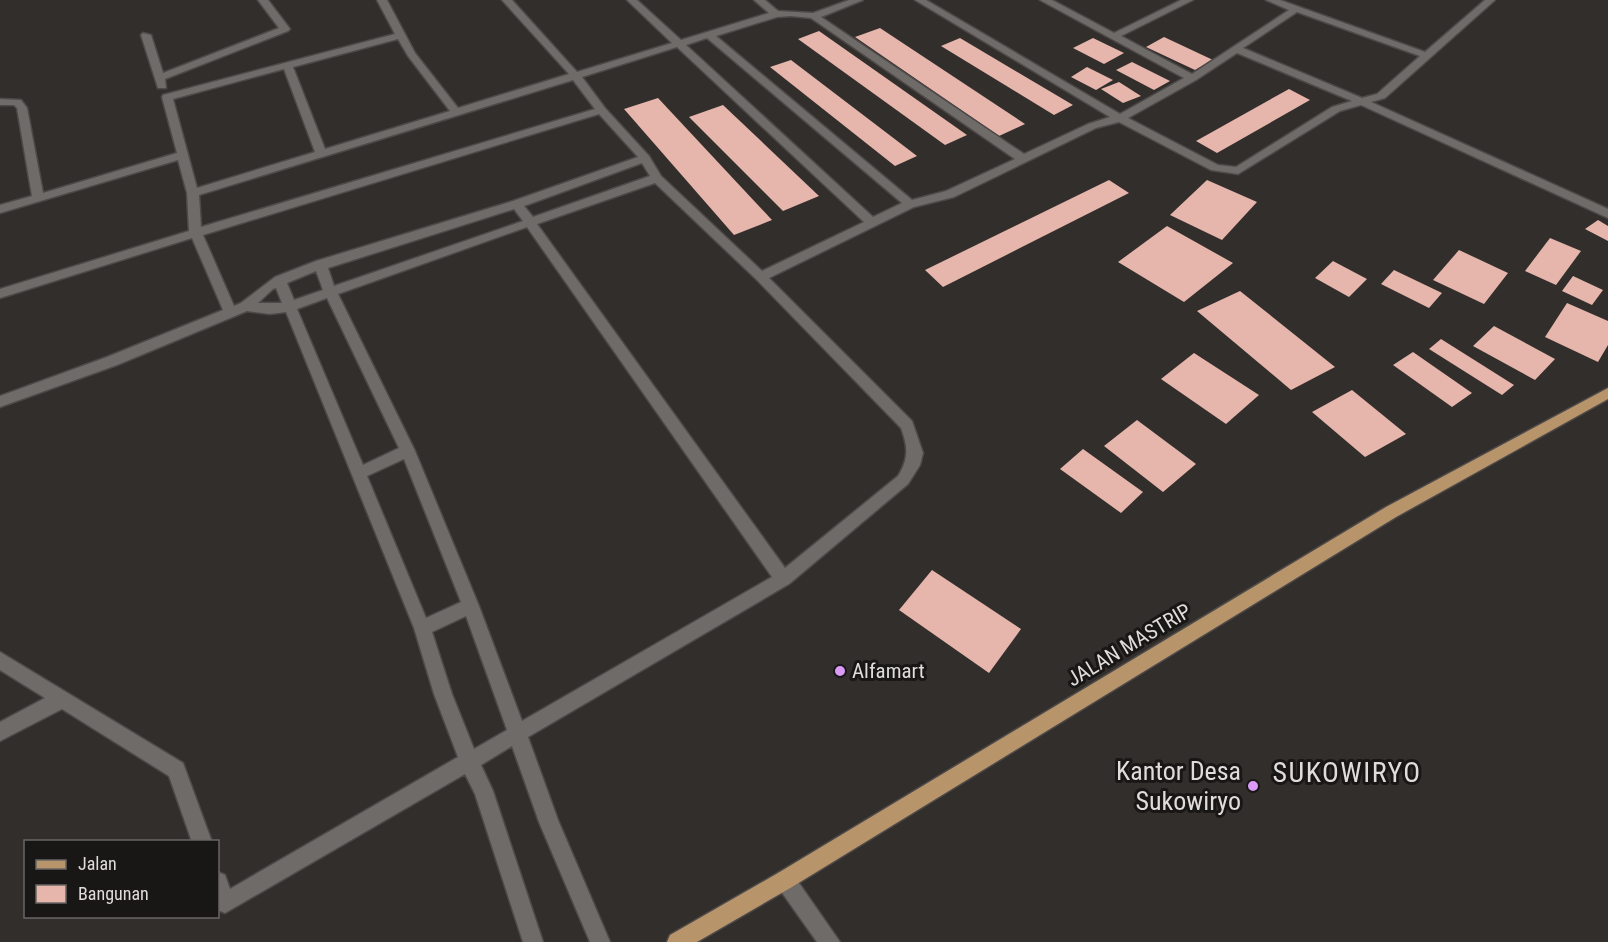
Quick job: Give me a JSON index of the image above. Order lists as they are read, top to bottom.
{
  "streets": {
    "main road": ["JALAN MASTRIP"]
  },
  "districts": ["SUKOWIRYO"],
  "places": ["Alfamart", "Kantor Desa Sukowiryo"],
  "legend": ["Jalan", "Bangunan"]
}
